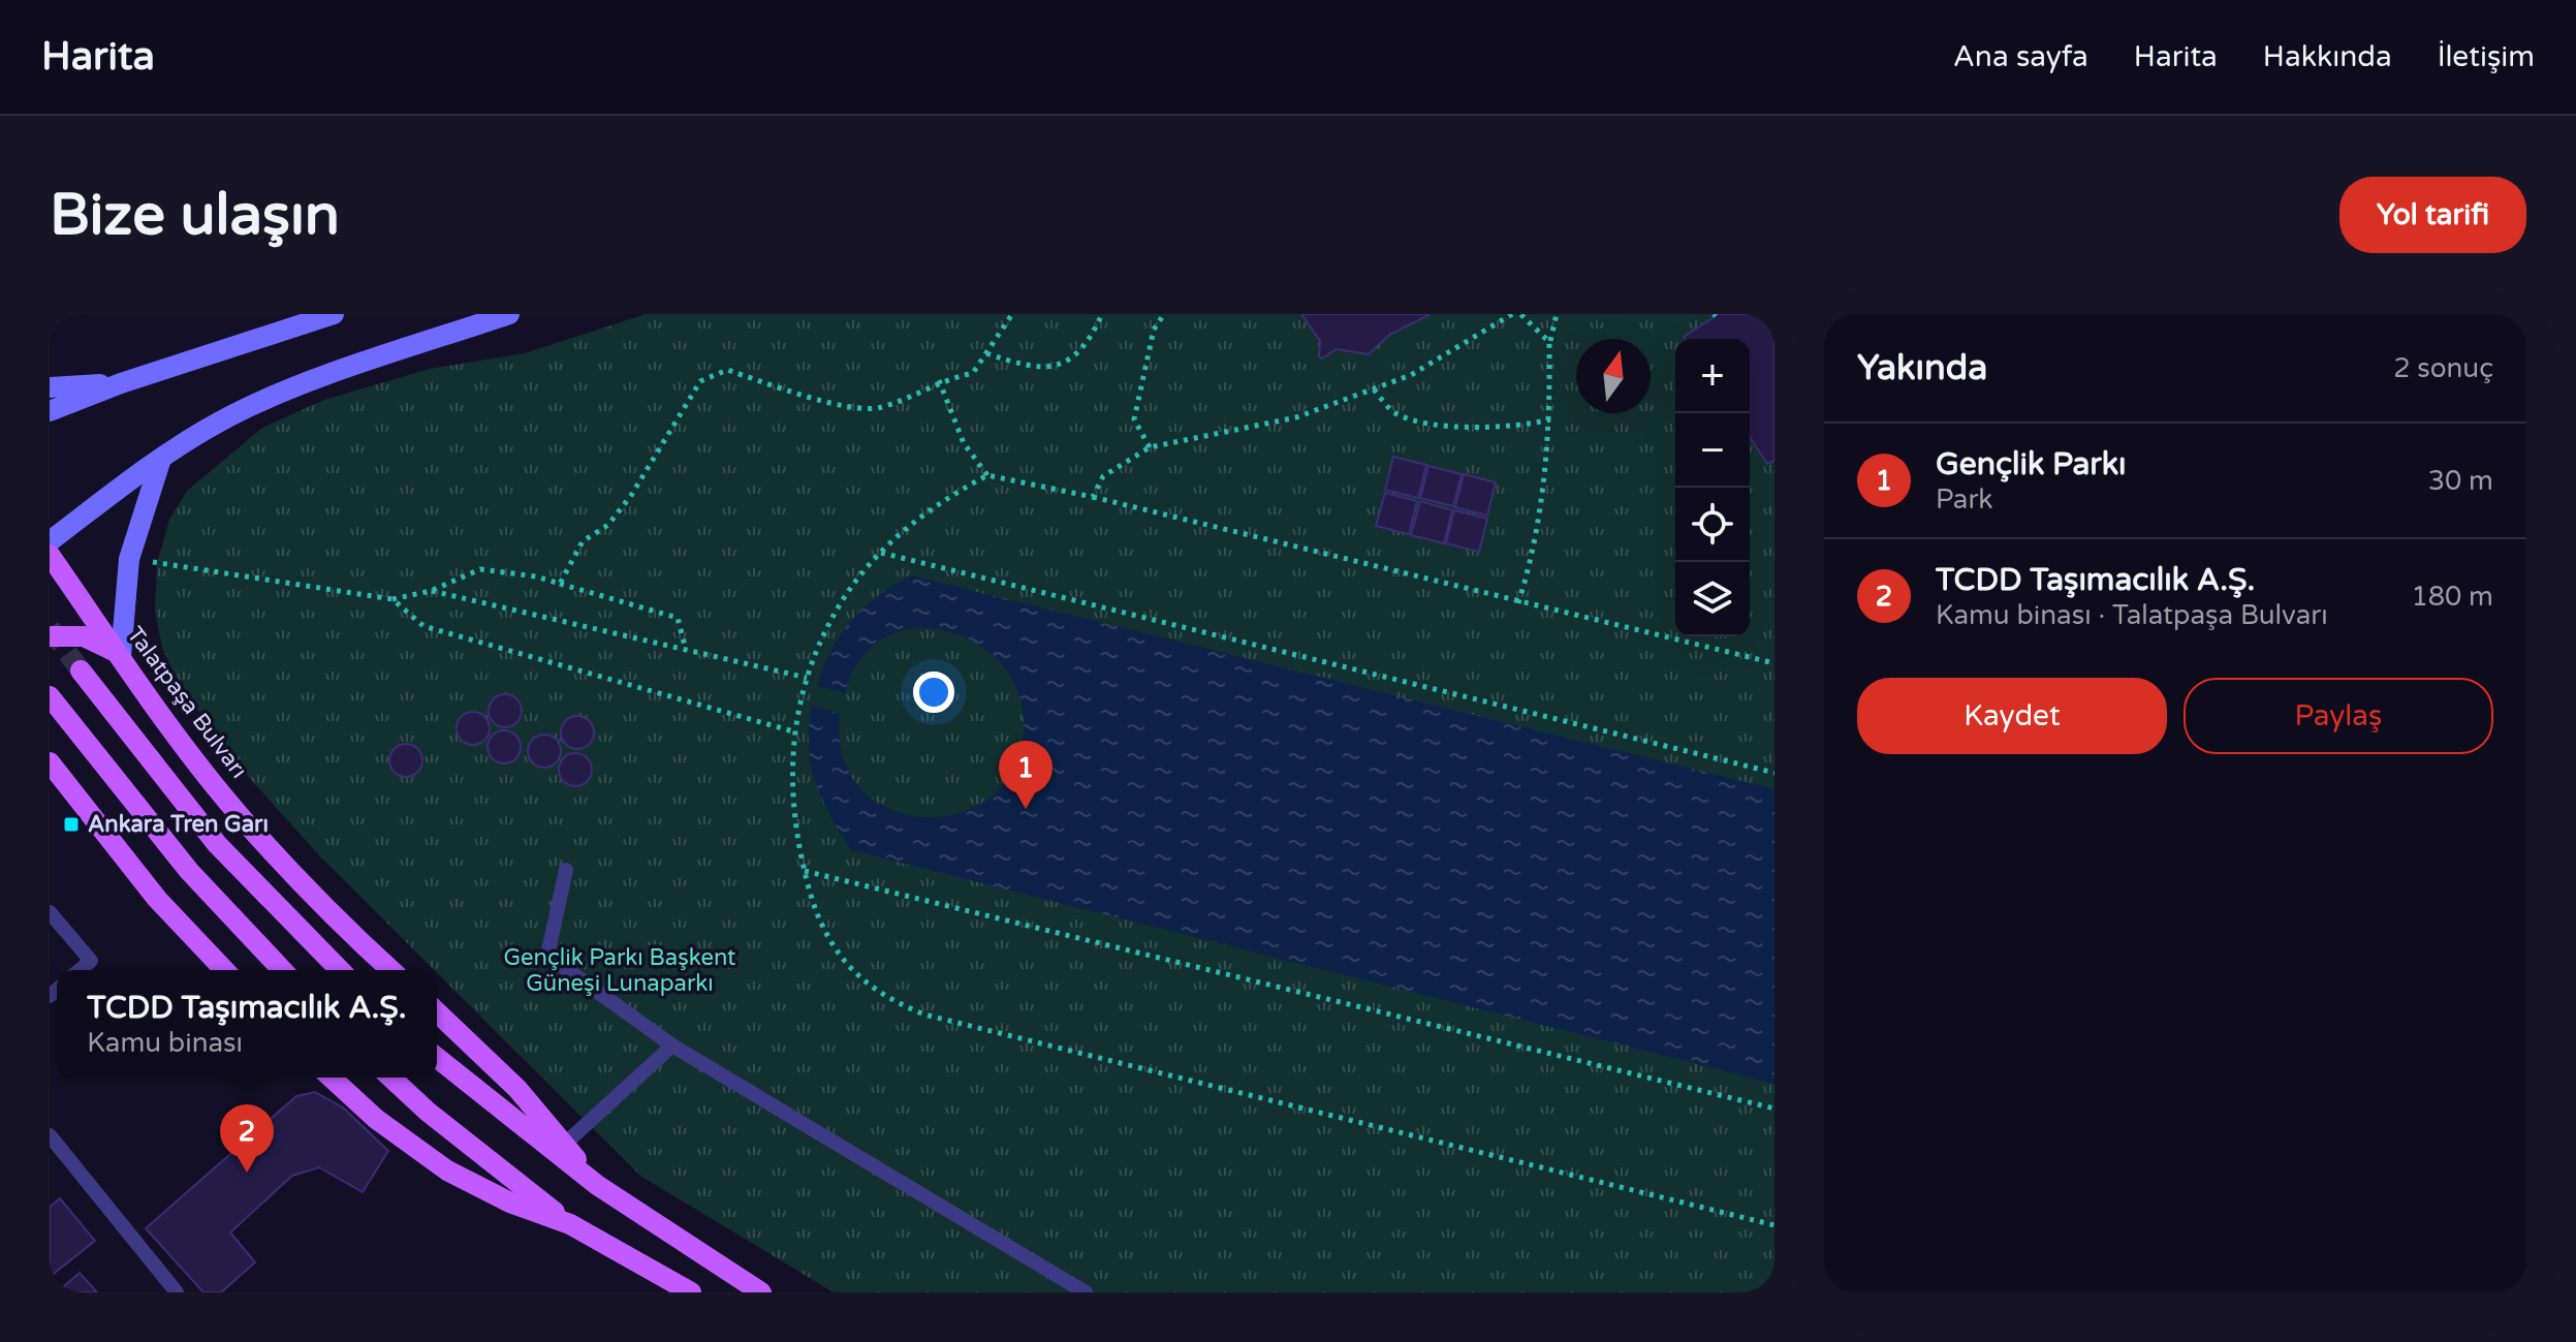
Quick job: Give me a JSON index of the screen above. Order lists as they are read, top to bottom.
{
  "streets": {
    "main road": ["Talatpaşa Bulvarı"]
  },
  "parks": ["Gençlik Parkı Başkent Güneşi Lunaparkı"],
  "places": {
    "transit": ["Ankara Tren Garı"]
  },
  "north": "top",
  "page": {
    "header": "Harita",
    "nav": [
      "Ana sayfa",
      "Harita",
      "Hakkında",
      "İletişim"
    ],
    "buttons": [
      "Yol tarifi",
      ["Kaydet", "Paylaş"]
    ],
    "title": "Bize ulaşın",
    "heading": ["Yakında", "2 sonuç"],
    "map_buttons": ["+", "−"],
    "list": [
      {
        "mark": "1",
        "name": "Gençlik Parkı",
        "note": "Park",
        "value": "30 m"
      },
      {
        "mark": "2",
        "name": "TCDD Taşımacılık A.Ş.",
        "note": "Kamu binası · Talatpaşa Bulvarı",
        "value": "180 m"
      }
    ],
    "pins": ["1", "2"],
    "popup": ["TCDD Taşımacılık A.Ş.", "Kamu binası"]
  }
}
